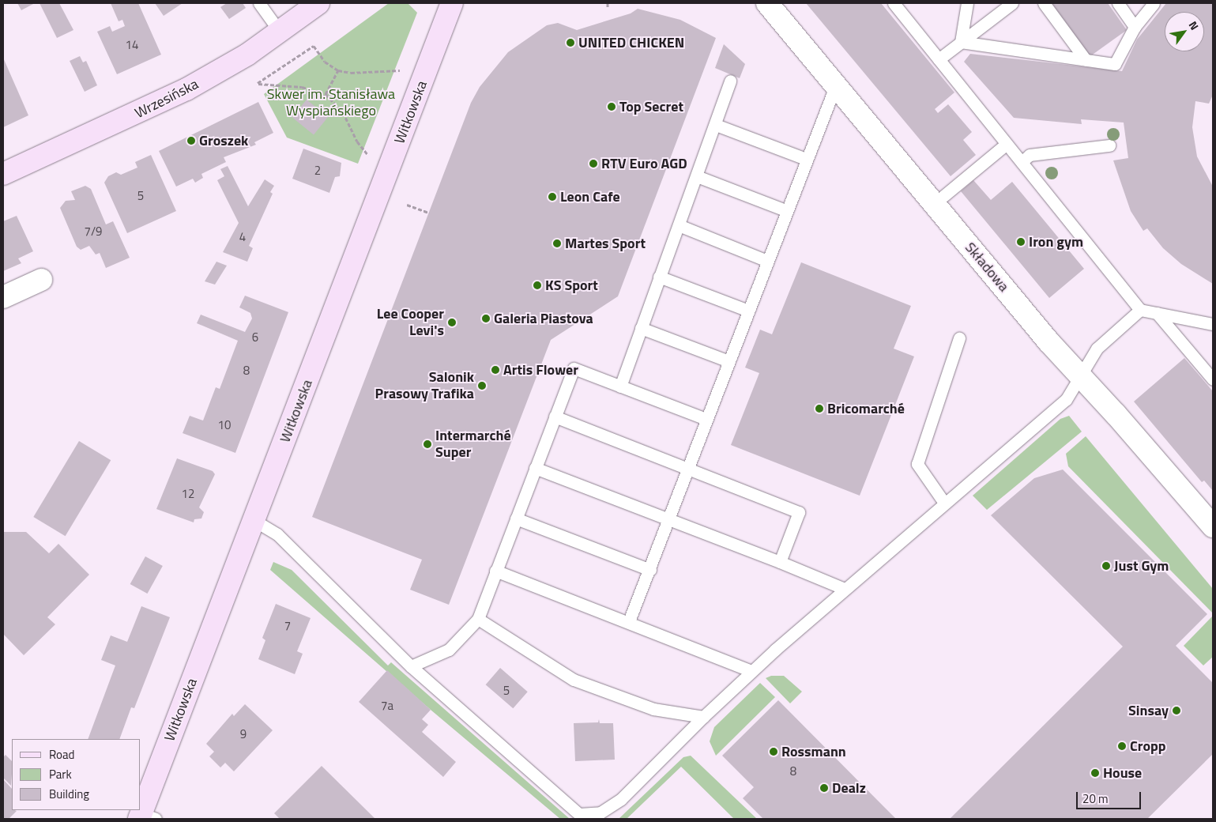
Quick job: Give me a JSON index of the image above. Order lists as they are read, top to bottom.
{
  "streets": {
    "street": ["Wrzesińska", "Witkowska", "Składowa"]
  },
  "parks": ["Skwer im. Stanisława Wyspiańskiego"],
  "places": [
    "UNITED CHICKEN",
    "Top Secret",
    "Groszek",
    "RTV Euro AGD",
    "Leon Cafe",
    "Iron gym",
    "Martes Sport",
    "KS Sport",
    "Galeria Piastova",
    "Lee Cooper Levi's",
    "Artis Flower",
    "Salonik Prasowy Trafika",
    "Bricomarché",
    "Intermarché Super",
    "Just Gym",
    "Sinsay",
    "Cropp",
    "Rossmann",
    "House",
    "Dealz"
  ],
  "house_numbers": [
    "14",
    "2",
    "5",
    "7/9",
    "4",
    "6",
    "8",
    "10",
    "12",
    "7",
    "5",
    "7a",
    "9",
    "8"
  ],
  "legend": ["Road", "Park", "Building"],
  "scale_bar": "20 m",
  "north": "top right"
}
